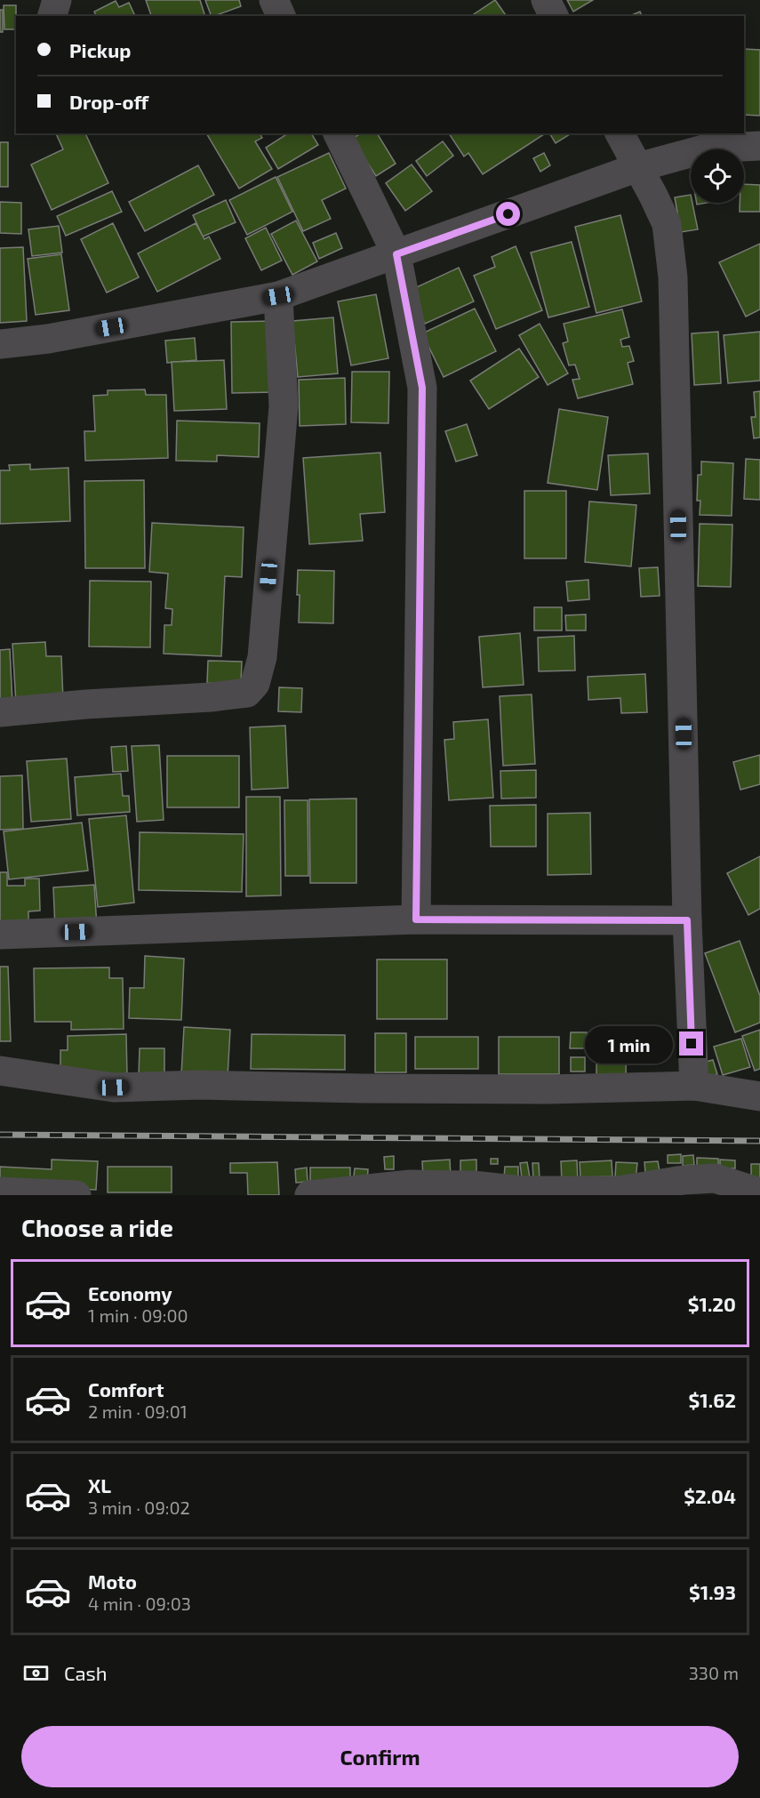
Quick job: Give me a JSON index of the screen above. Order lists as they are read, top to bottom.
{
  "page": {
    "banner": ["Pickup", "Drop-off"],
    "bubble": "1 min",
    "heading": "Choose a ride",
    "list": [
      {
        "name": "Economy",
        "note": "1 min · 09:00",
        "value": "$1.20"
      },
      {
        "name": "Comfort",
        "note": "2 min · 09:01",
        "value": "$1.62"
      },
      {
        "name": "XL",
        "note": "3 min · 09:02",
        "value": "$2.04"
      },
      {
        "name": "Moto",
        "note": "4 min · 09:03",
        "value": "$1.93"
      }
    ],
    "pay": ["Cash", "330 m"],
    "buttons": "Confirm"
  }
}
